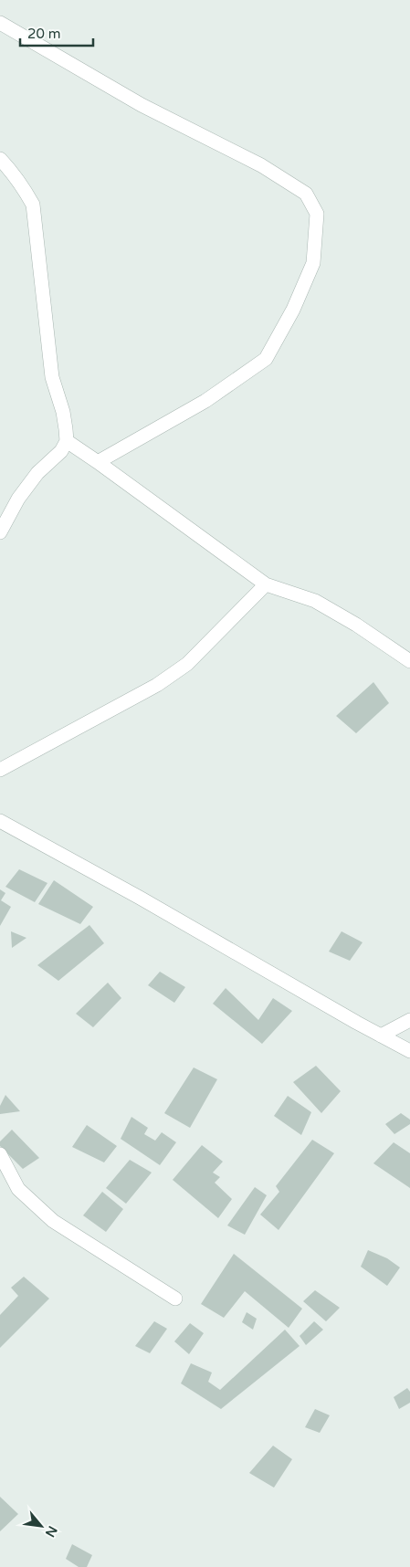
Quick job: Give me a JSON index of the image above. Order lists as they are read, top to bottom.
{
  "scale_bar": "20 m",
  "north": "bottom right"
}
